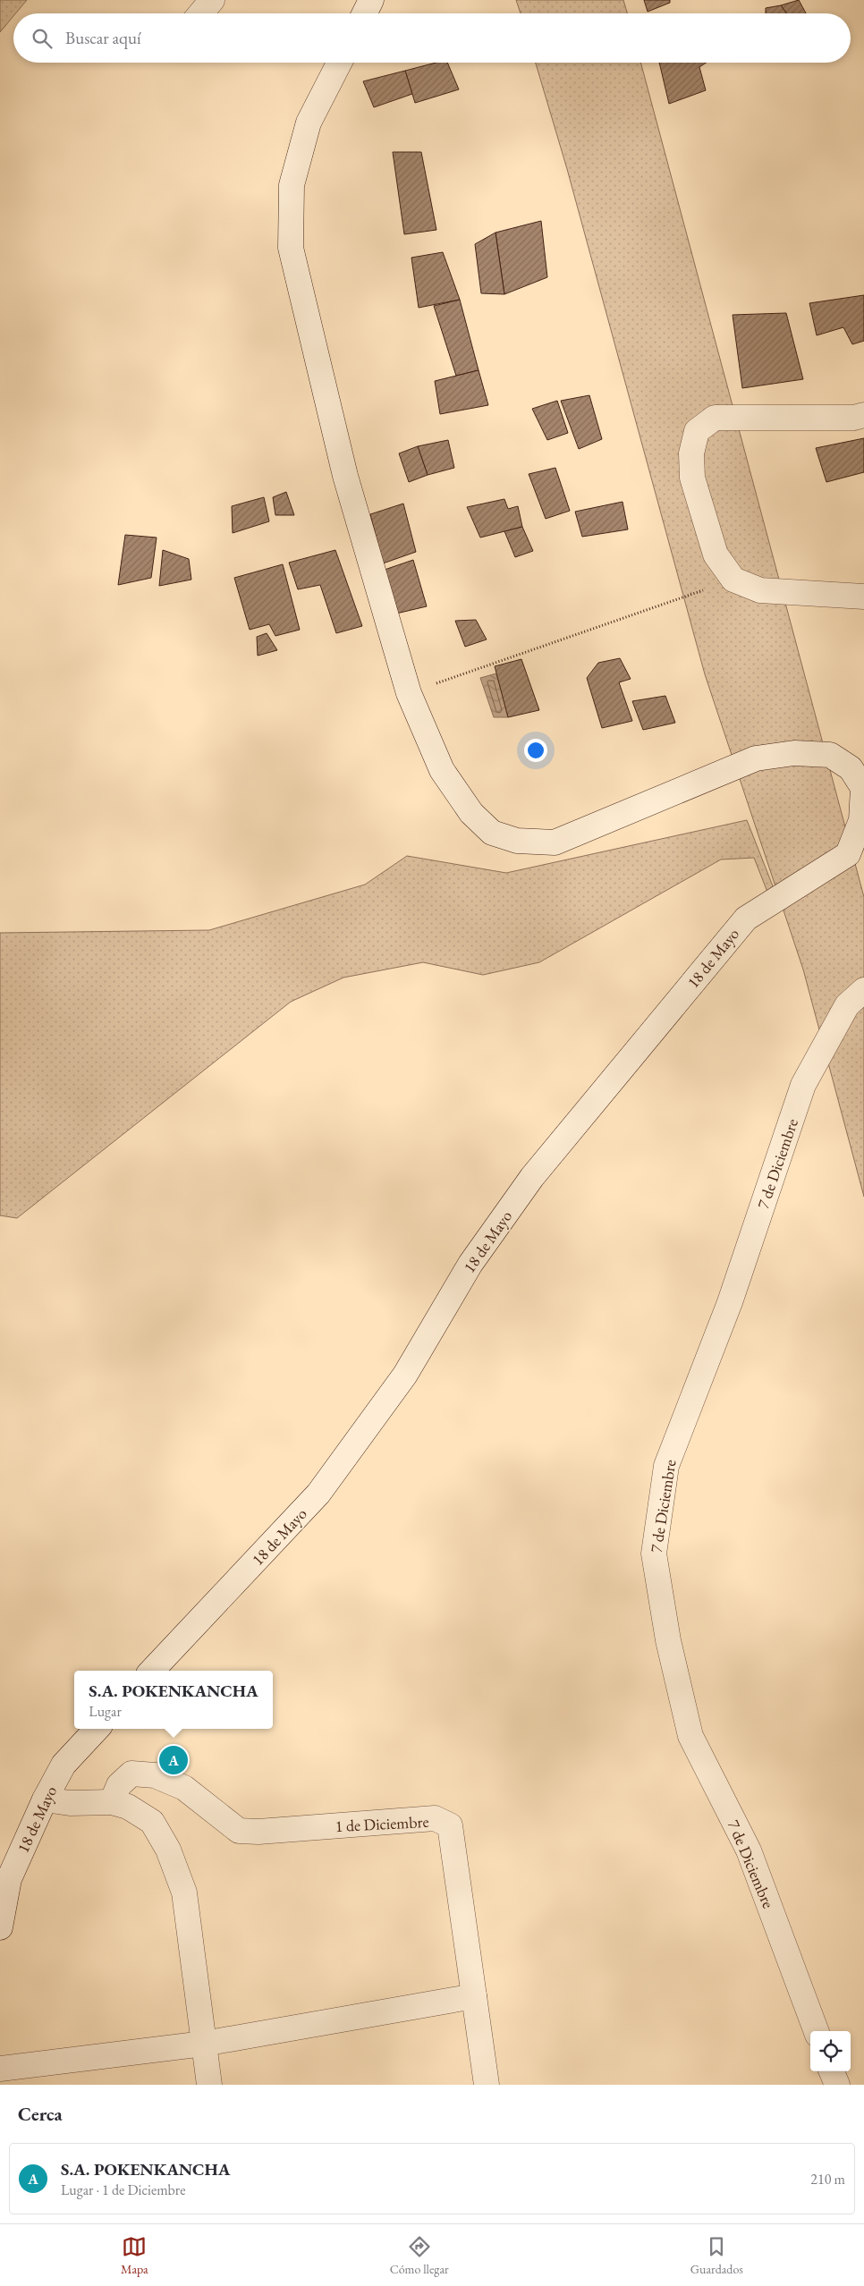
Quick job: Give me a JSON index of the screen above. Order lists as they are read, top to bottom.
{
  "streets": {
    "street": ["18 de Mayo", "7 de Diciembre", "1 de Diciembre"]
  },
  "page": {
    "search": "Buscar aquí",
    "popup": ["S.A. POKENKANCHA", "Lugar"],
    "pins": "A",
    "heading": "Cerca",
    "list": [
      {
        "mark": "A",
        "name": "S.A. POKENKANCHA",
        "note": "Lugar · 1 de Diciembre",
        "value": "210 m"
      }
    ],
    "nav": ["Mapa", "Cómo llegar", "Guardados"]
  }
}
